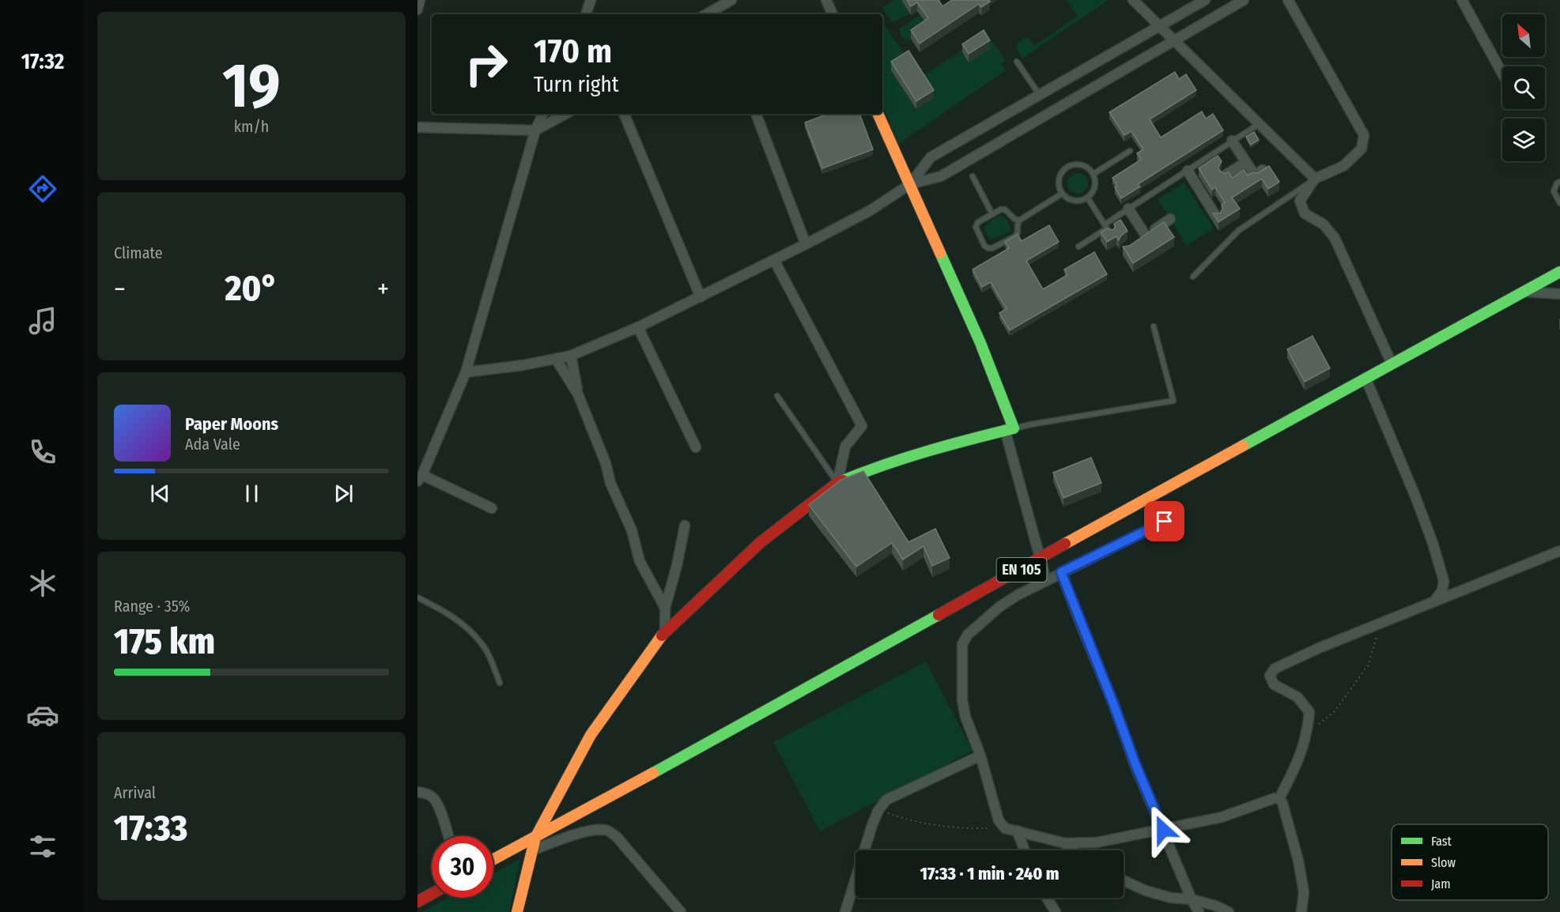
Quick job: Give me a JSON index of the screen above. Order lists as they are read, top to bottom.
{
  "streets": {
    "main road": ["EN 105"]
  },
  "legend": ["Fast", "Slow", "Jam"],
  "north": "top left",
  "page": {
    "tabs": "17:32",
    "tile": [
      ["19", "km/h"],
      "Climate",
      ["Range · 35%", "175 km"],
      ["Arrival", "17:33"]
    ],
    "turn": ["170 m", "Turn right"],
    "heat": ["−", "20°", "+"],
    "song": ["Paper Moons", "Ada Vale"],
    "limit": "30",
    "trip": "17:33 · 1 min · 240 m"
  }
}
